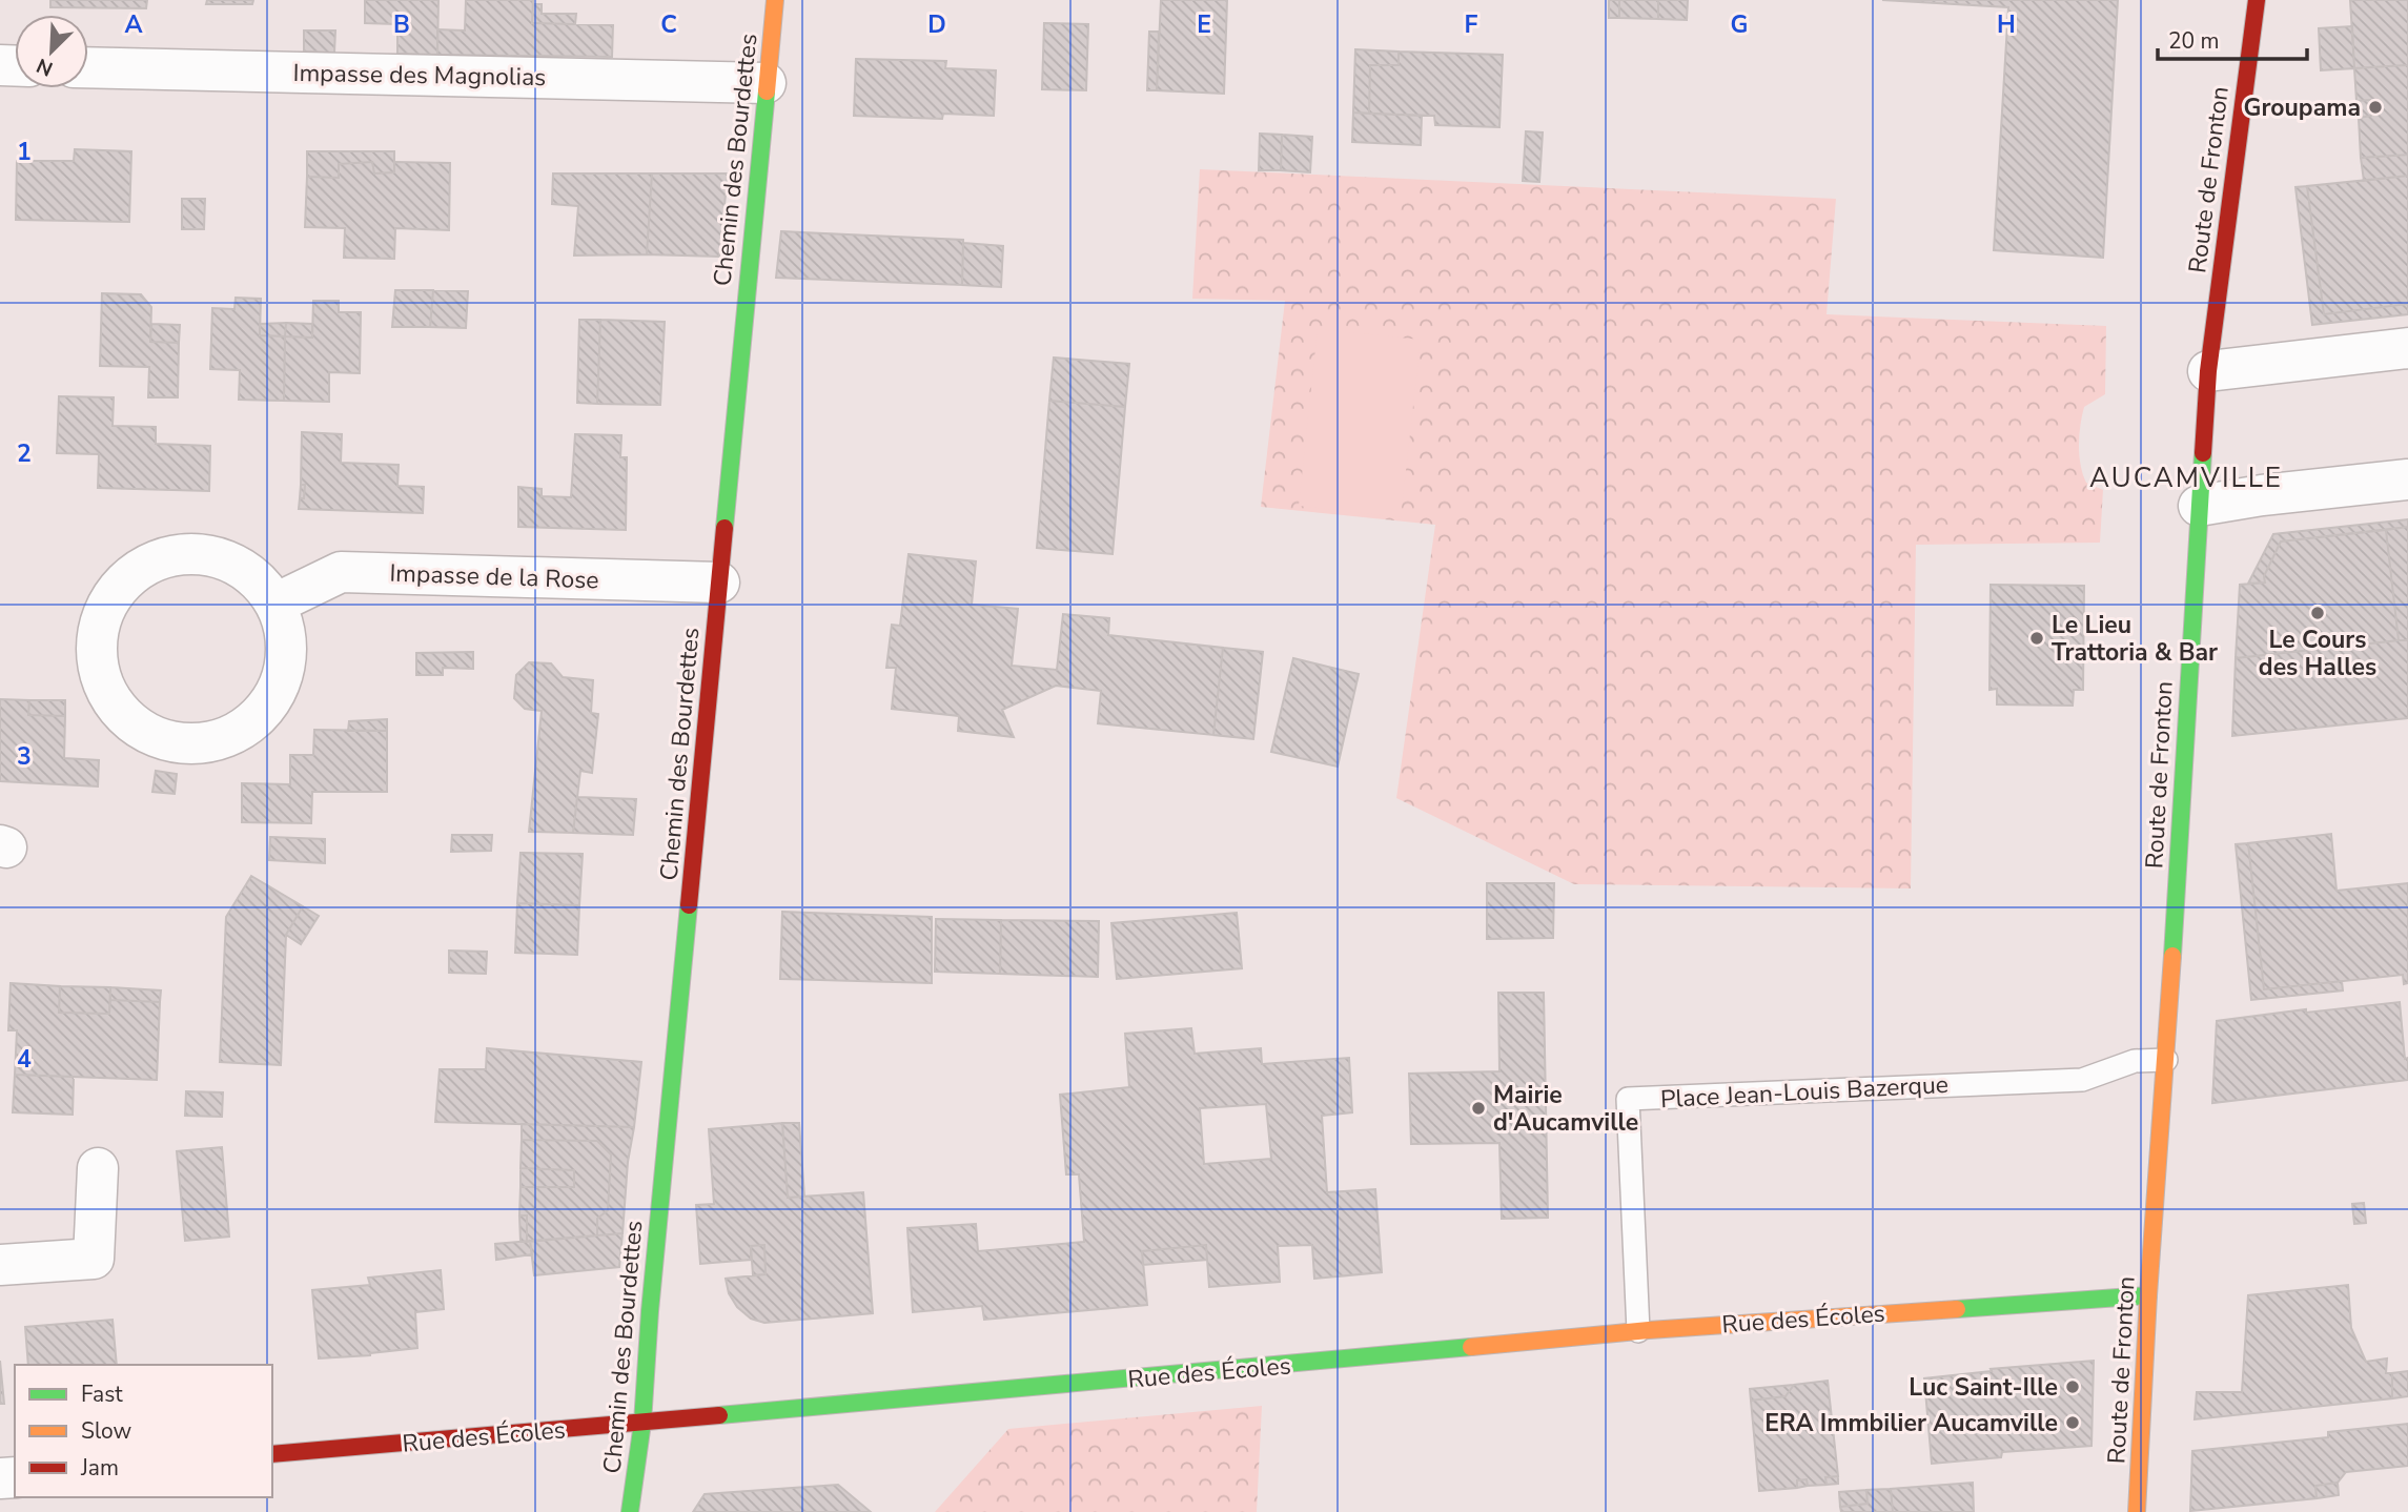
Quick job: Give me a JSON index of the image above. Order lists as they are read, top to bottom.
{
  "streets": {
    "street": [
      "Impasse des Magnolias",
      "Chemin des Bourdettes",
      "Route de Fronton",
      "Impasse de la Rose",
      "Rue des Écoles"
    ],
    "lane": ["Place Jean-Louis Bazerque"]
  },
  "crossings": [
    ["Impasse des Magnolias", "Chemin des Bourdettes"],
    ["Chemin des Bourdettes", "Impasse de la Rose"],
    ["Chemin des Bourdettes", "Rue des Écoles"],
    ["Route de Fronton", "Place Jean-Louis Bazerque"],
    ["Route de Fronton", "Rue des Écoles"],
    ["Place Jean-Louis Bazerque", "Rue des Écoles"]
  ],
  "districts": ["AUCAMVILLE"],
  "places": [
    "Groupama",
    "Le Cours des Halles",
    "Le Lieu Trattoria & Bar",
    "Mairie d'Aucamville",
    "Luc Saint-Ille",
    "ERA Immbilier Aucamville"
  ],
  "legend": ["Fast", "Slow", "Jam"],
  "scale_bar": "20 m",
  "north": "bottom left",
  "grid": {
    "columns": [
      "A",
      "B",
      "C",
      "D",
      "E",
      "F",
      "G",
      "H"
    ],
    "rows": [
      "1",
      "2",
      "3",
      "4"
    ]
  }
}
